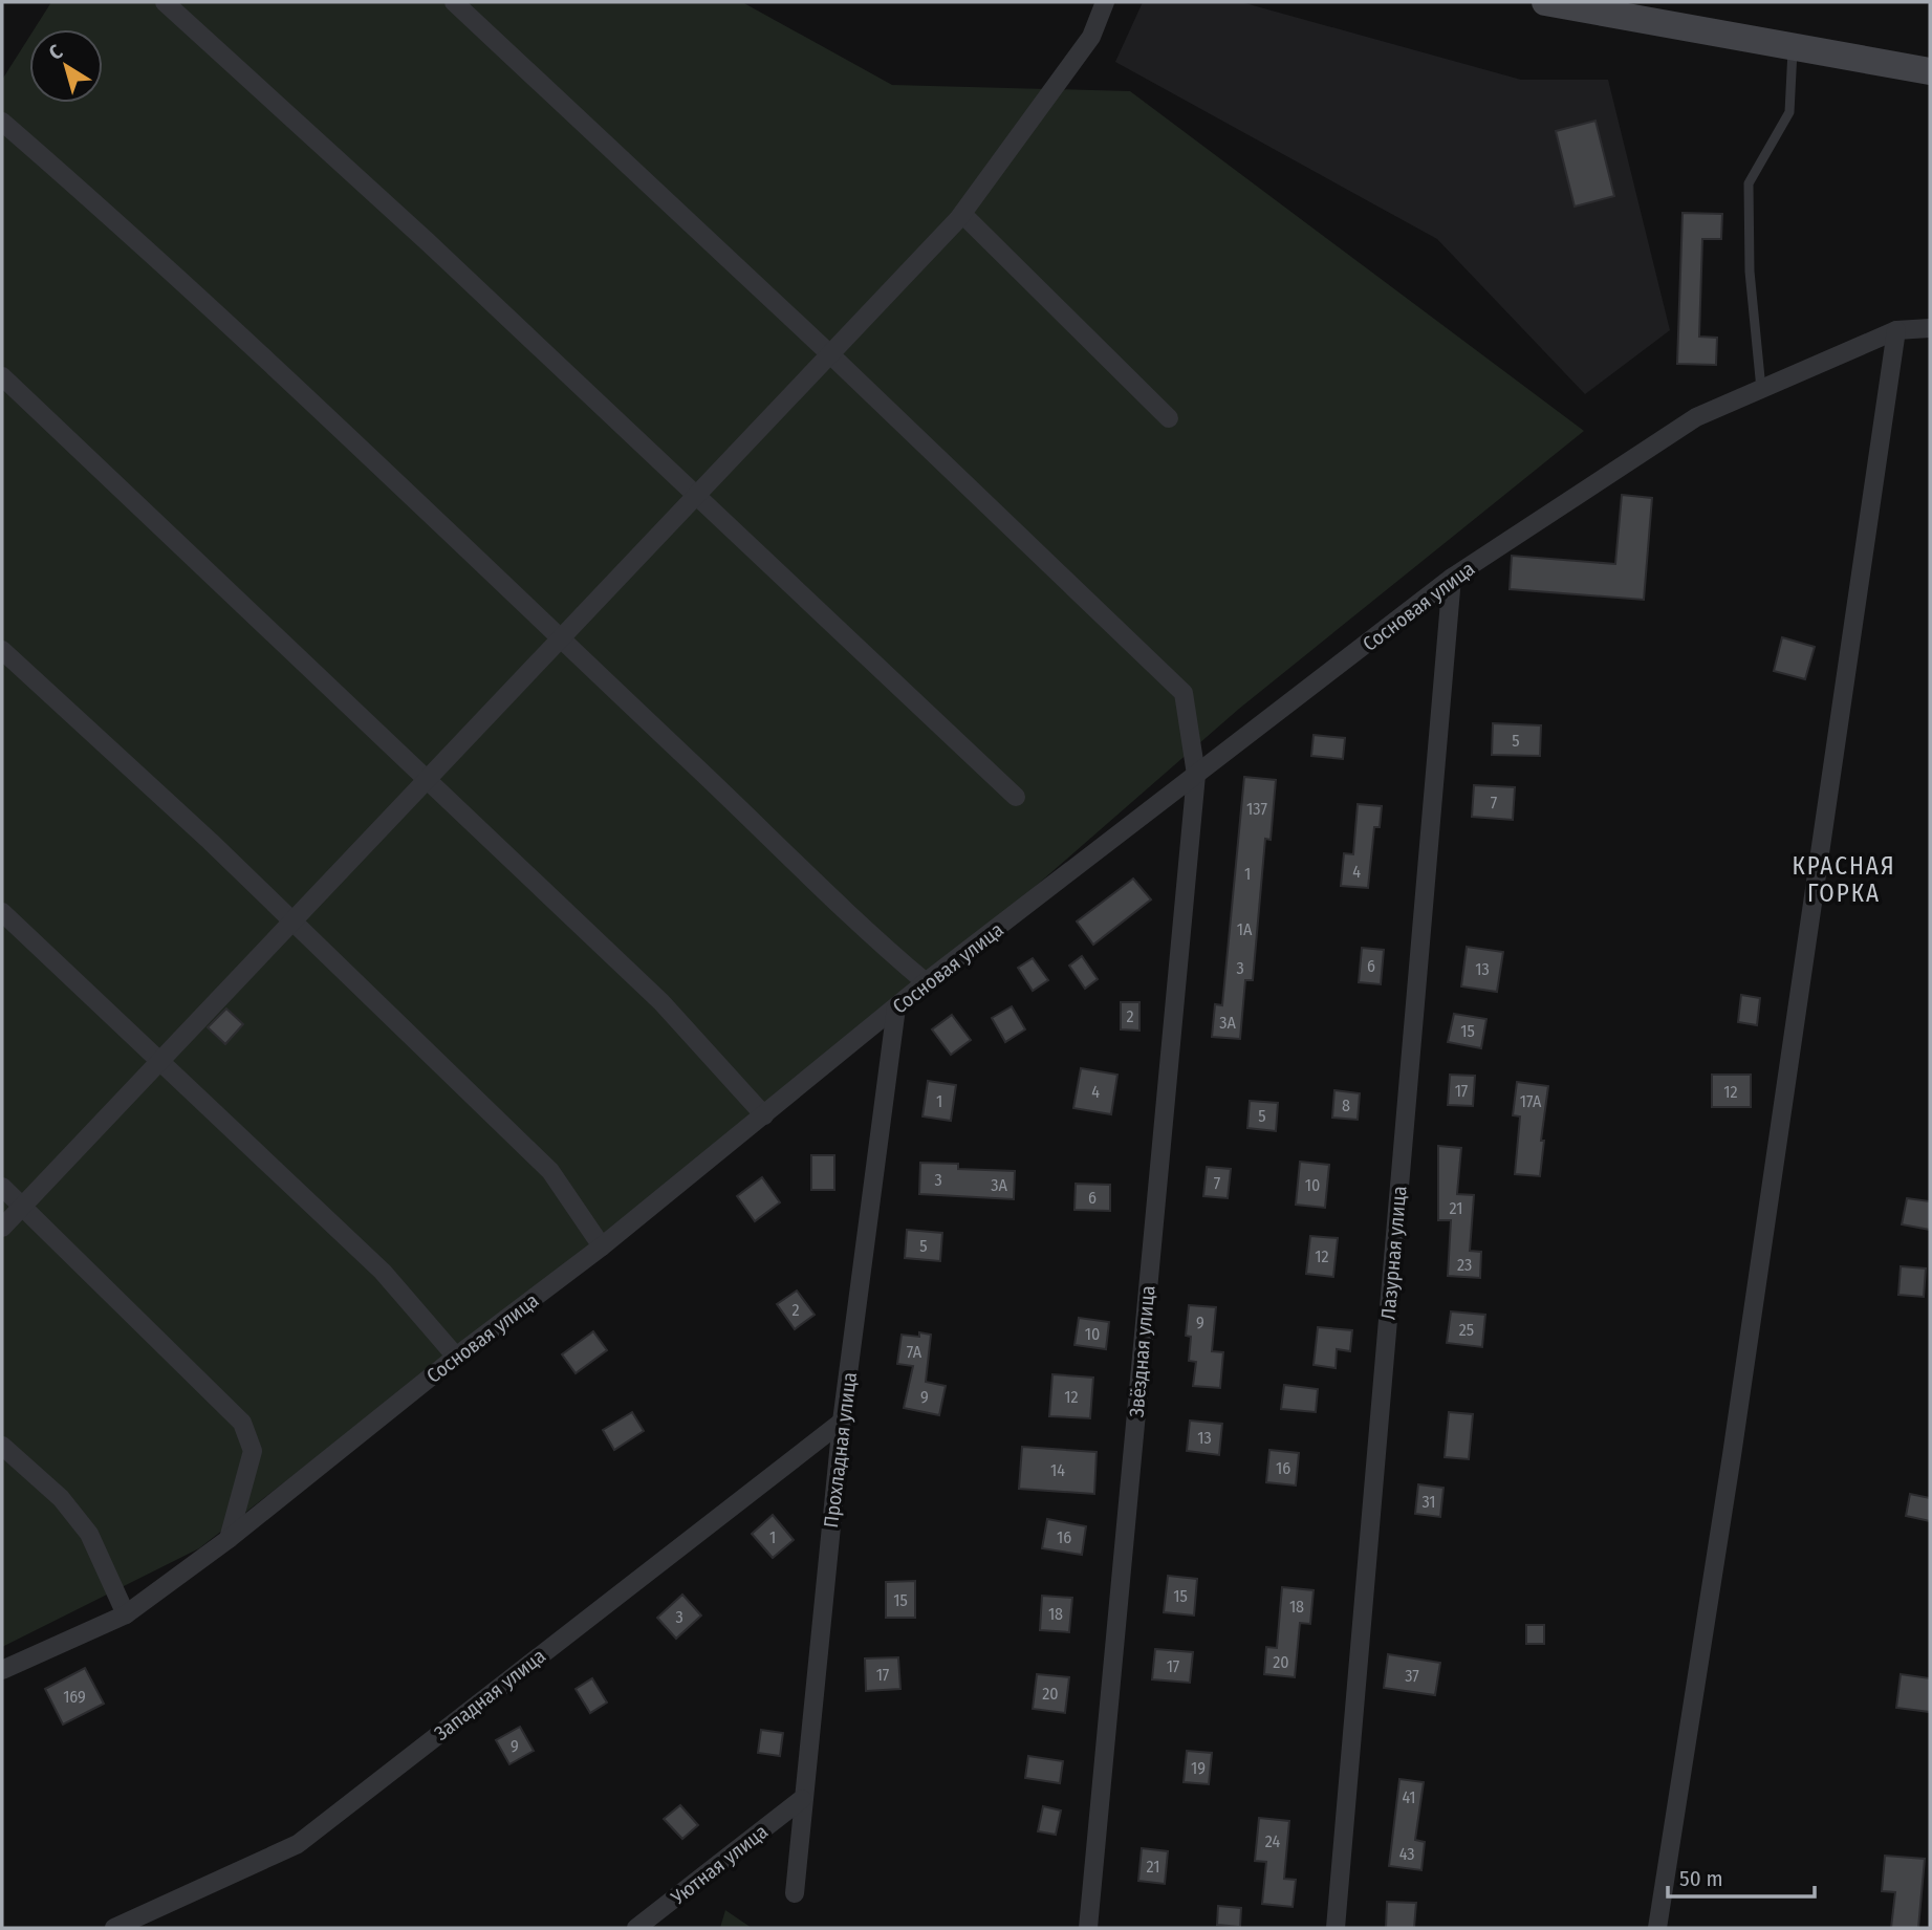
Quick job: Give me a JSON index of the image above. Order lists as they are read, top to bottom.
{
  "streets": {
    "street": [
      "Сосновая улица",
      "Лазурная улица",
      "Звёздная улица",
      "Прохладная улица",
      "Западная улица",
      "Уютная улица"
    ]
  },
  "crossings": [
    ["Сосновая улица", "Лазурная улица"],
    ["Сосновая улица", "Звёздная улица"],
    ["Сосновая улица", "Прохладная улица"],
    ["Прохладная улица", "Западная улица"],
    ["Прохладная улица", "Уютная улица"]
  ],
  "districts": ["КРАСНАЯ ГОРКА"],
  "house_numbers": [
    "5",
    "7",
    "137",
    "4",
    "1",
    "1А",
    "6",
    "3",
    "13",
    "2",
    "3А",
    "15",
    "17",
    "4",
    "12",
    "1",
    "17А",
    "8",
    "5",
    "3",
    "7",
    "3А",
    "10",
    "6",
    "21",
    "5",
    "12",
    "23",
    "2",
    "9",
    "25",
    "10",
    "7А",
    "9",
    "12",
    "13",
    "16",
    "14",
    "31",
    "1",
    "16",
    "15",
    "15",
    "18",
    "18",
    "3",
    "20",
    "17",
    "17",
    "37",
    "20",
    "169",
    "9",
    "19",
    "41",
    "24",
    "43",
    "21"
  ],
  "scale_bar": "50 m",
  "north": "top left"
}
